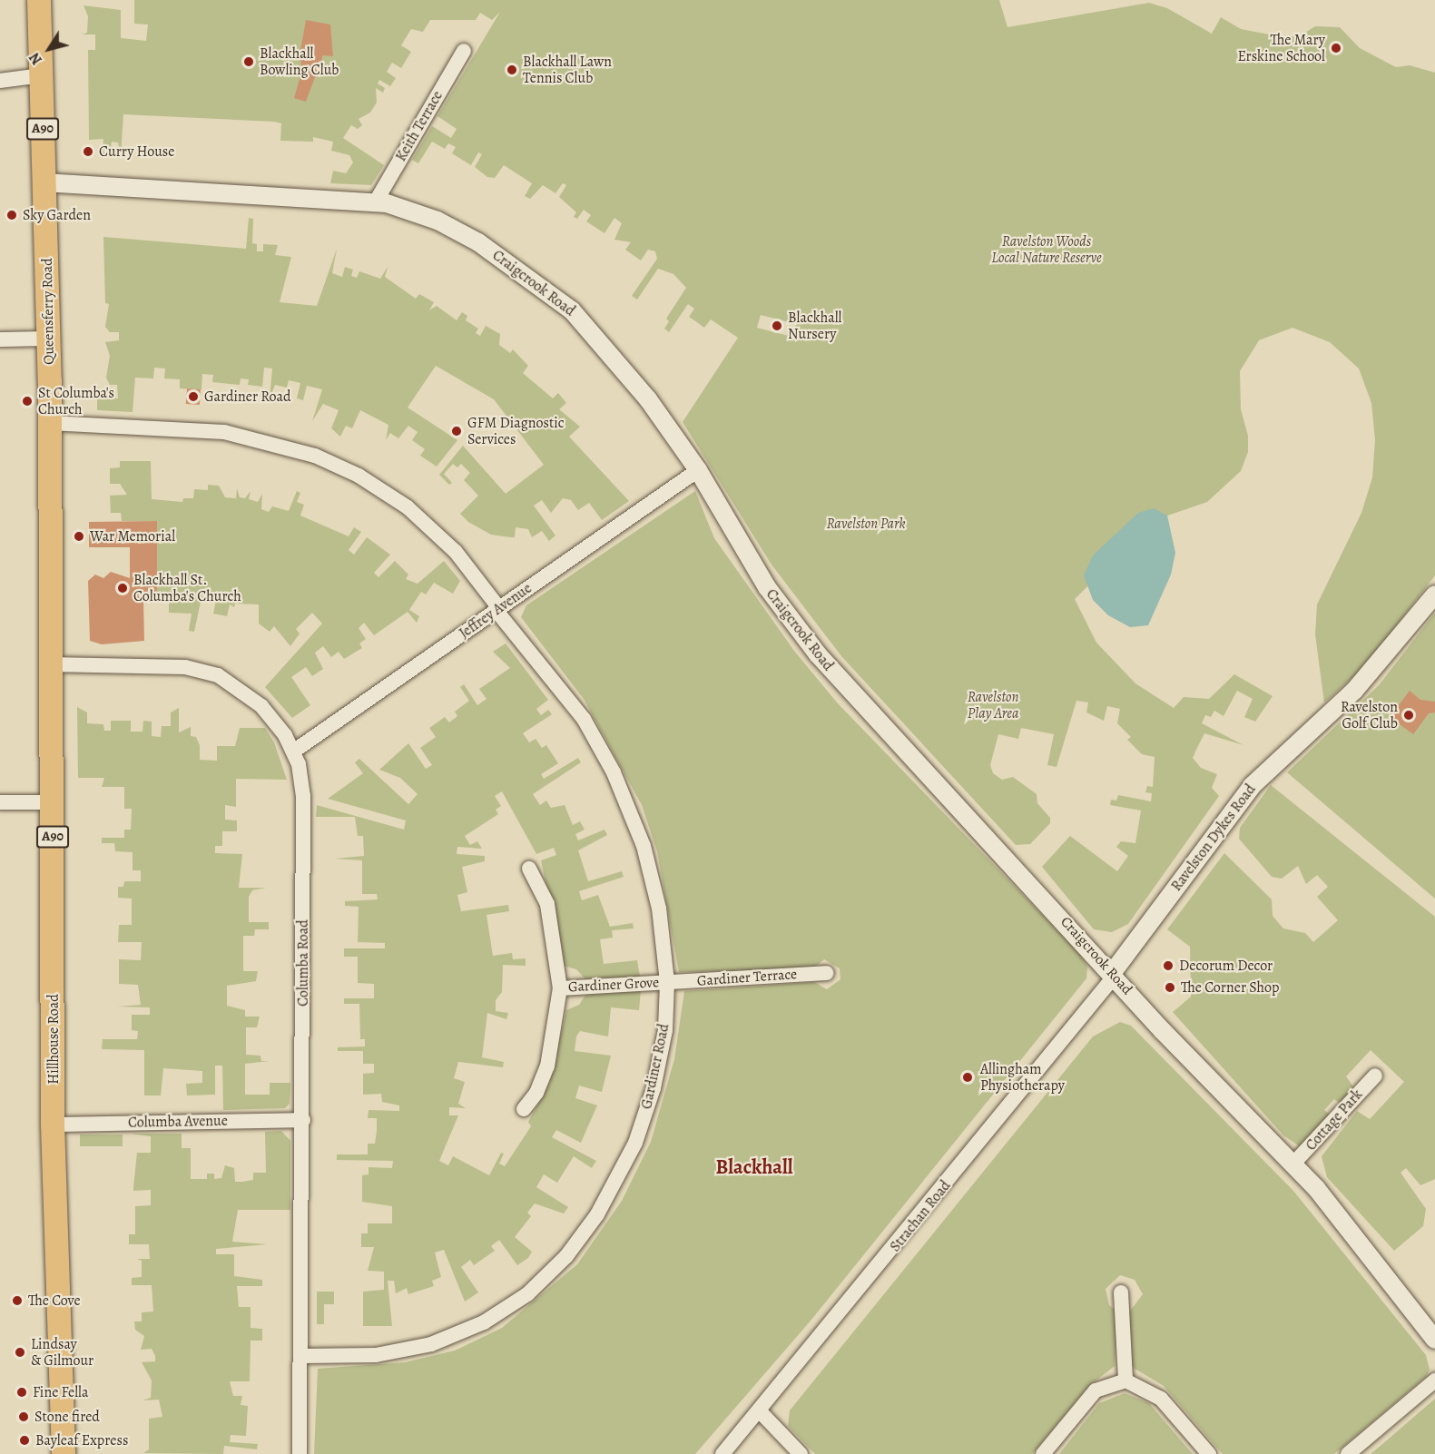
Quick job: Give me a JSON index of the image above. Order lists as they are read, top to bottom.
{
  "streets": {
    "main road": ["A90", "Queensferry Road", "Hillhouse Road"],
    "street": [
      "Keith Terrace",
      "Craigcrook Road",
      "Jeffrey Avenue",
      "Ravelston Dykes Road",
      "Columba Road",
      "Gardiner Terrace",
      "Gardiner Grove",
      "Gardiner Road",
      "Cottage Park",
      "Columba Avenue",
      "Strachan Road"
    ]
  },
  "crossings": [
    ["Keith Terrace", "Craigcrook Road"],
    ["Craigcrook Road", "Queensferry Road"],
    ["Craigcrook Road", "Jeffrey Avenue"],
    ["Craigcrook Road", "Ravelston Dykes Road"],
    ["Craigcrook Road", "Cottage Park"],
    ["Craigcrook Road", "Strachan Road"],
    ["Queensferry Road", "Hillhouse Road"],
    ["Queensferry Road", "Gardiner Road"],
    ["Jeffrey Avenue", "Columba Road"],
    ["Jeffrey Avenue", "Gardiner Road"],
    ["Ravelston Dykes Road", "Strachan Road"],
    ["Columba Road", "Hillhouse Road"],
    ["Columba Road", "Gardiner Road"],
    ["Columba Road", "Columba Avenue"],
    ["Gardiner Terrace", "Gardiner Grove"],
    ["Gardiner Terrace", "Gardiner Road"],
    ["Gardiner Grove", "Gardiner Road"],
    ["Hillhouse Road", "Columba Avenue"]
  ],
  "districts": ["Blackhall"],
  "parks": ["Ravelston Woods Local Nature Reserve", "Ravelston Park", "Ravelston Play Area"],
  "places": [
    "The Mary Erskine School",
    "Blackhall Bowling Club",
    "Blackhall Lawn Tennis Club",
    "Curry House",
    "Sky Garden",
    "Blackhall Nursery",
    "Gardiner Road",
    "St Columba's Church",
    "GFM Diagnostic Services",
    "War Memorial",
    "Blackhall St. Columba's Church",
    "Ravelston Golf Club",
    "Decorum Decor",
    "The Corner Shop",
    "Allingham Physiotherapy",
    "The Cove",
    "Lindsay & Gilmour",
    "Fine Fella",
    "Stone fired",
    "Bayleaf Express"
  ],
  "north": "bottom left"
}
